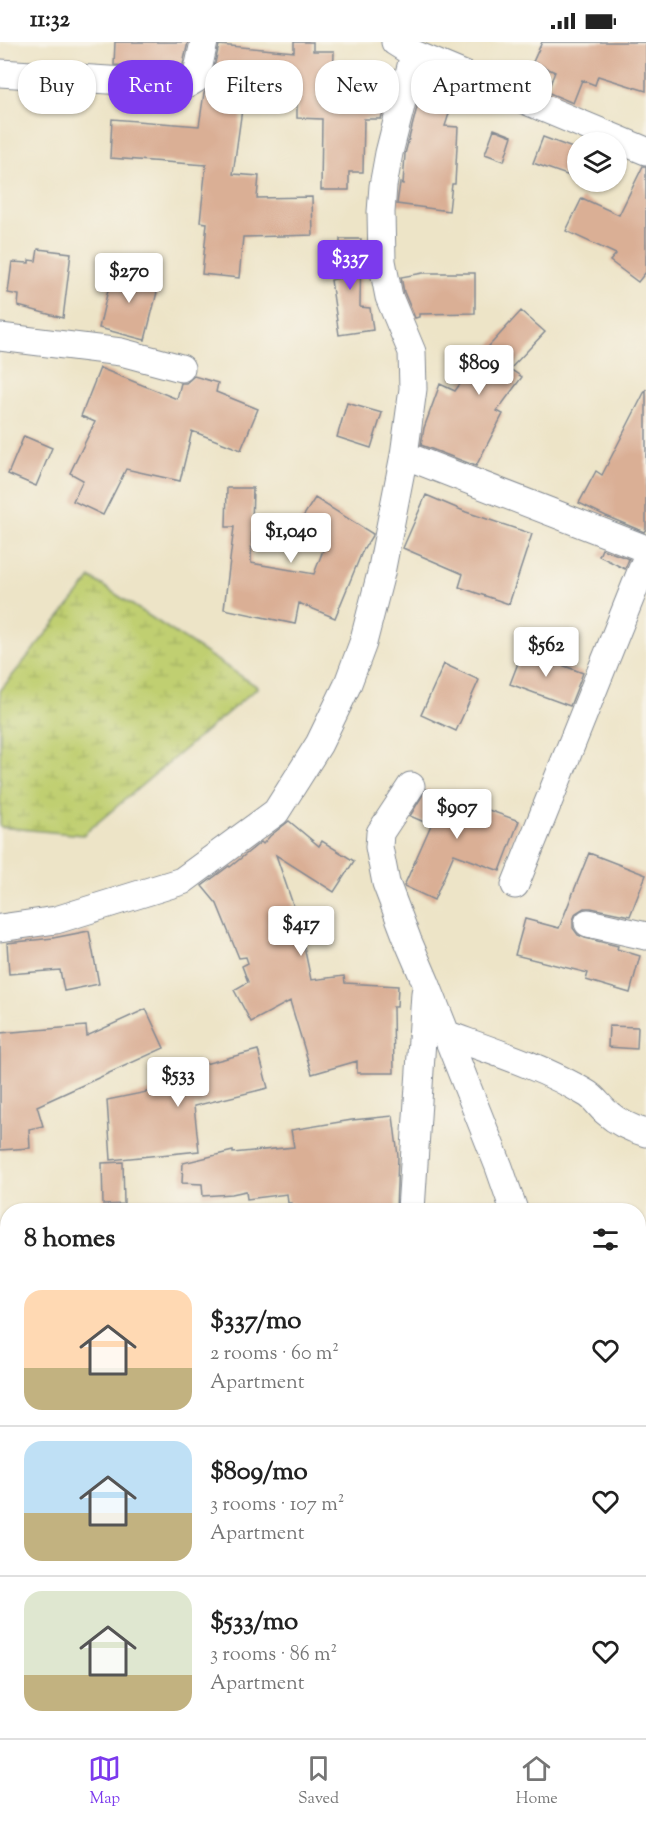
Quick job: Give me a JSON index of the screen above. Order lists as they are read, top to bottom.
{
  "page": {
    "status": "11:32",
    "chip": [
      "Buy",
      "Rent",
      "Filters",
      "New",
      "Apartment"
    ],
    "price": [
      "$337",
      "$270",
      "$809",
      "$1,040",
      "$562",
      "$907",
      "$417",
      "$533"
    ],
    "heading": "8 homes",
    "list": [
      {
        "name": "$337/mo",
        "note": "2 rooms · 60 m² · Apartment"
      },
      {
        "name": "$809/mo",
        "note": "3 rooms · 107 m² · Apartment"
      },
      {
        "name": "$533/mo",
        "note": "3 rooms · 86 m² · Apartment"
      }
    ],
    "tabs": ["Map", "Saved", "Home"]
  }
}
